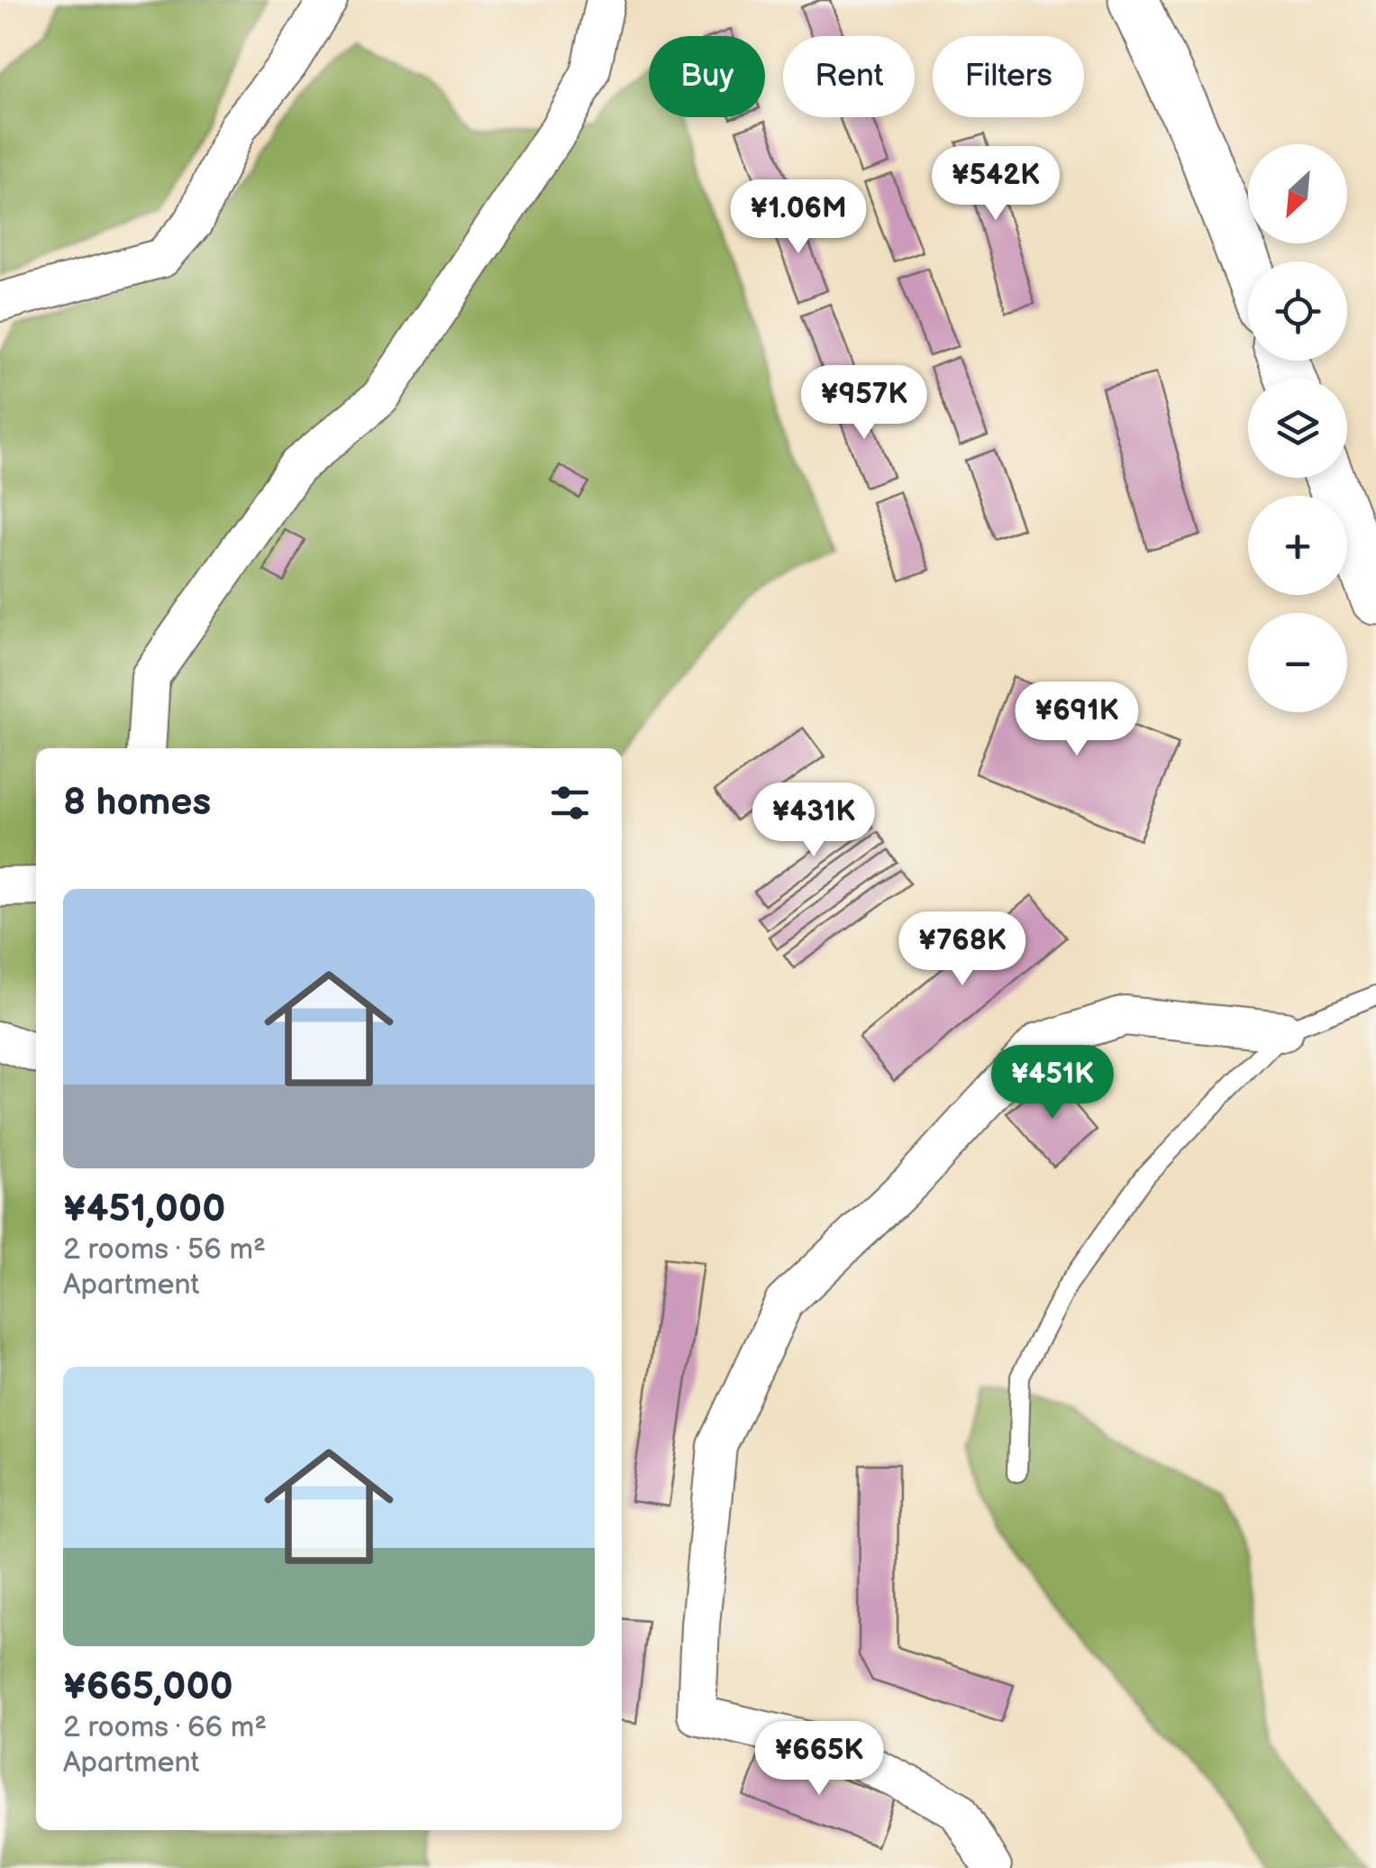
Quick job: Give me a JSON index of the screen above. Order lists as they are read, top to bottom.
{
  "north": "bottom left",
  "page": {
    "chip": ["Buy", "Rent", "Filters"],
    "map_buttons": ["+", "−"],
    "price": [
      "¥542K",
      "¥1.06M",
      "¥957K",
      "¥691K",
      "¥431K",
      "¥768K",
      "¥451K",
      "¥665K"
    ],
    "heading": "8 homes",
    "list": [
      {
        "name": "¥451,000",
        "note": "2 rooms · 56 m² · Apartment"
      },
      {
        "name": "¥665,000",
        "note": "2 rooms · 66 m² · Apartment"
      }
    ]
  }
}
